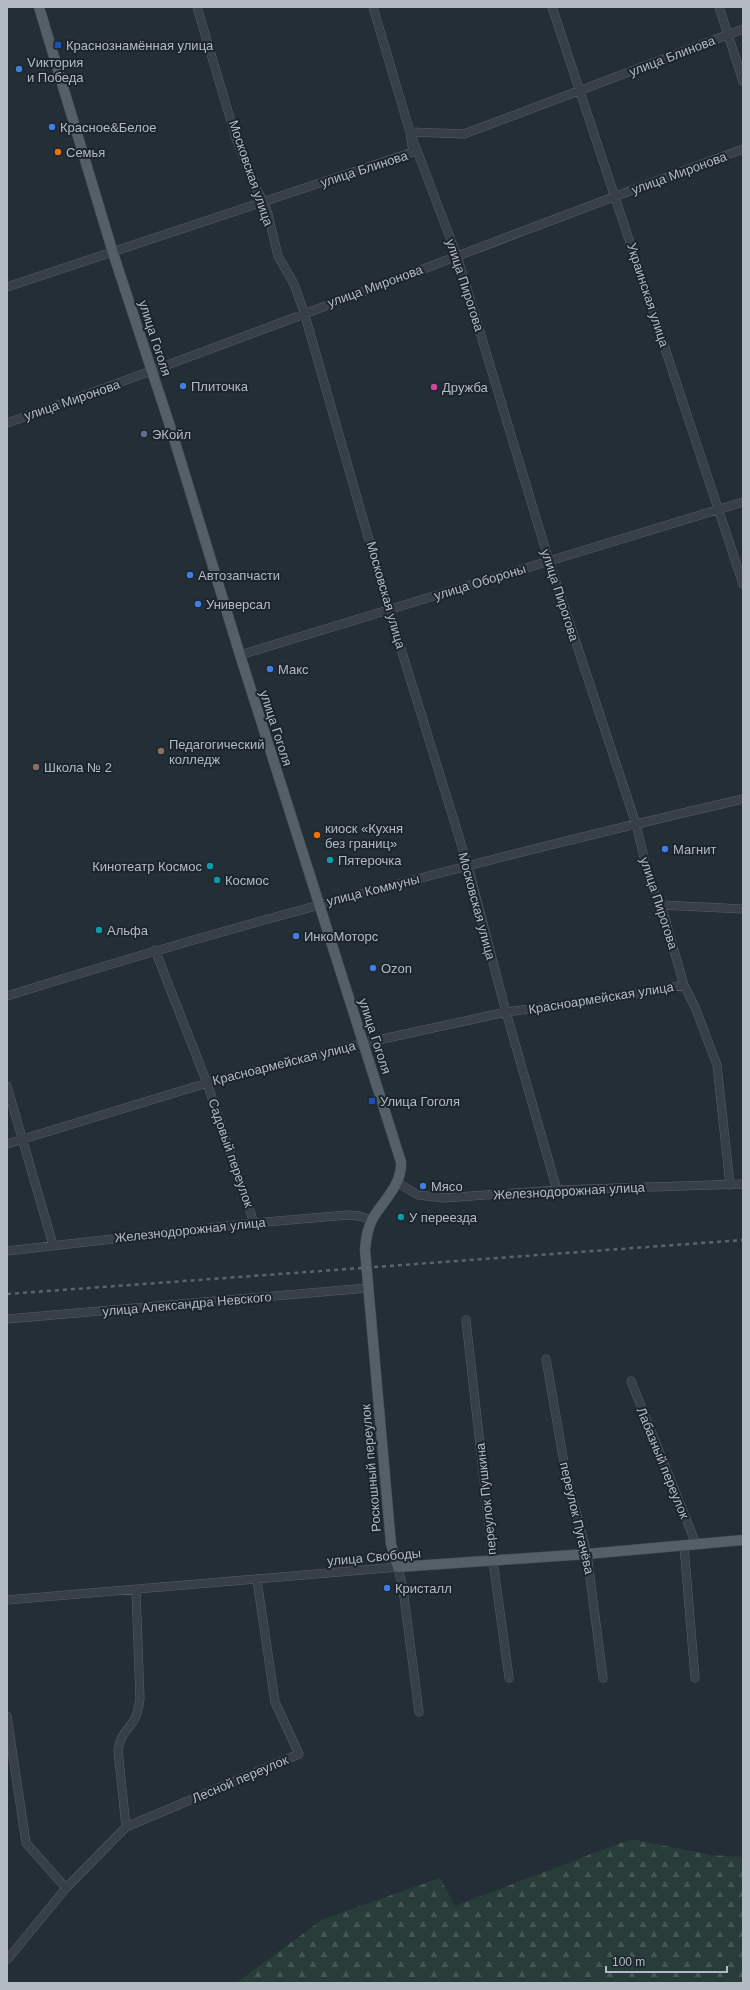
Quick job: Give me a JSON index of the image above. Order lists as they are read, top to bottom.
{
  "streets": {
    "main road": ["улица Гоголя", "Роскошный переулок", "улица Свободы"],
    "street": [
      "улица Блинова",
      "Московская улица",
      "улица Миронова",
      "улица Пирогова",
      "Украинская улица",
      "улица Обороны",
      "улица Коммуны",
      "Красноармейская улица",
      "Садовый переулок",
      "Железнодорожная улица",
      "улица Александра Невского",
      "Лабазный переулок",
      "переулок Пушкина",
      "переулок Пугачёва",
      "Лесной переулок"
    ]
  },
  "crossings": [
    ["улица Блинова", "Московская улица"],
    ["улица Блинова", "улица Пирогова"],
    ["улица Блинова", "Украинская улица"],
    ["улица Блинова", "улица Гоголя"],
    ["Московская улица", "улица Миронова"],
    ["Московская улица", "улица Обороны"],
    ["Московская улица", "улица Коммуны"],
    ["Московская улица", "Красноармейская улица"],
    ["Московская улица", "Железнодорожная улица"],
    ["улица Миронова", "улица Пирогова"],
    ["улица Миронова", "Украинская улица"],
    ["улица Миронова", "улица Гоголя"],
    ["улица Пирогова", "улица Обороны"],
    ["улица Пирогова", "улица Коммуны"],
    ["улица Пирогова", "Красноармейская улица"],
    ["улица Пирогова", "Железнодорожная улица"],
    ["Украинская улица", "улица Обороны"],
    ["улица Гоголя", "улица Обороны"],
    ["улица Гоголя", "улица Коммуны"],
    ["улица Гоголя", "Красноармейская улица"],
    ["улица Гоголя", "Железнодорожная улица"],
    ["улица Гоголя", "Роскошный переулок"],
    ["улица Коммуны", "Садовый переулок"],
    ["Красноармейская улица", "Садовый переулок"],
    ["Садовый переулок", "Железнодорожная улица"],
    ["улица Александра Невского", "Роскошный переулок"],
    ["Лабазный переулок", "улица Свободы"],
    ["Роскошный переулок", "улица Свободы"],
    ["переулок Пушкина", "улица Свободы"],
    ["переулок Пугачёва", "улица Свободы"],
    ["улица Свободы", "Лесной переулок"]
  ],
  "places": {
    "transit": ["Краснознамённая улица", "Улица Гоголя"],
    "other": [
      "Vиктория и Победа",
      "Красное&Белое",
      "Семья",
      "Плиточка",
      "Дружба",
      "ЭКойл",
      "Автозапчасти",
      "Универсал",
      "Макс",
      "Педагогический колледж",
      "Школа № 2",
      "киоск «Кухня без границ»",
      "Магнит",
      "Пятерочка",
      "Кинотеатр Космос",
      "Космос",
      "Альфа",
      "ИнкоМоторс",
      "Ozon",
      "Мясо",
      "У переезда",
      "Кристалл"
    ]
  },
  "scale_bar": "100 m"
}
